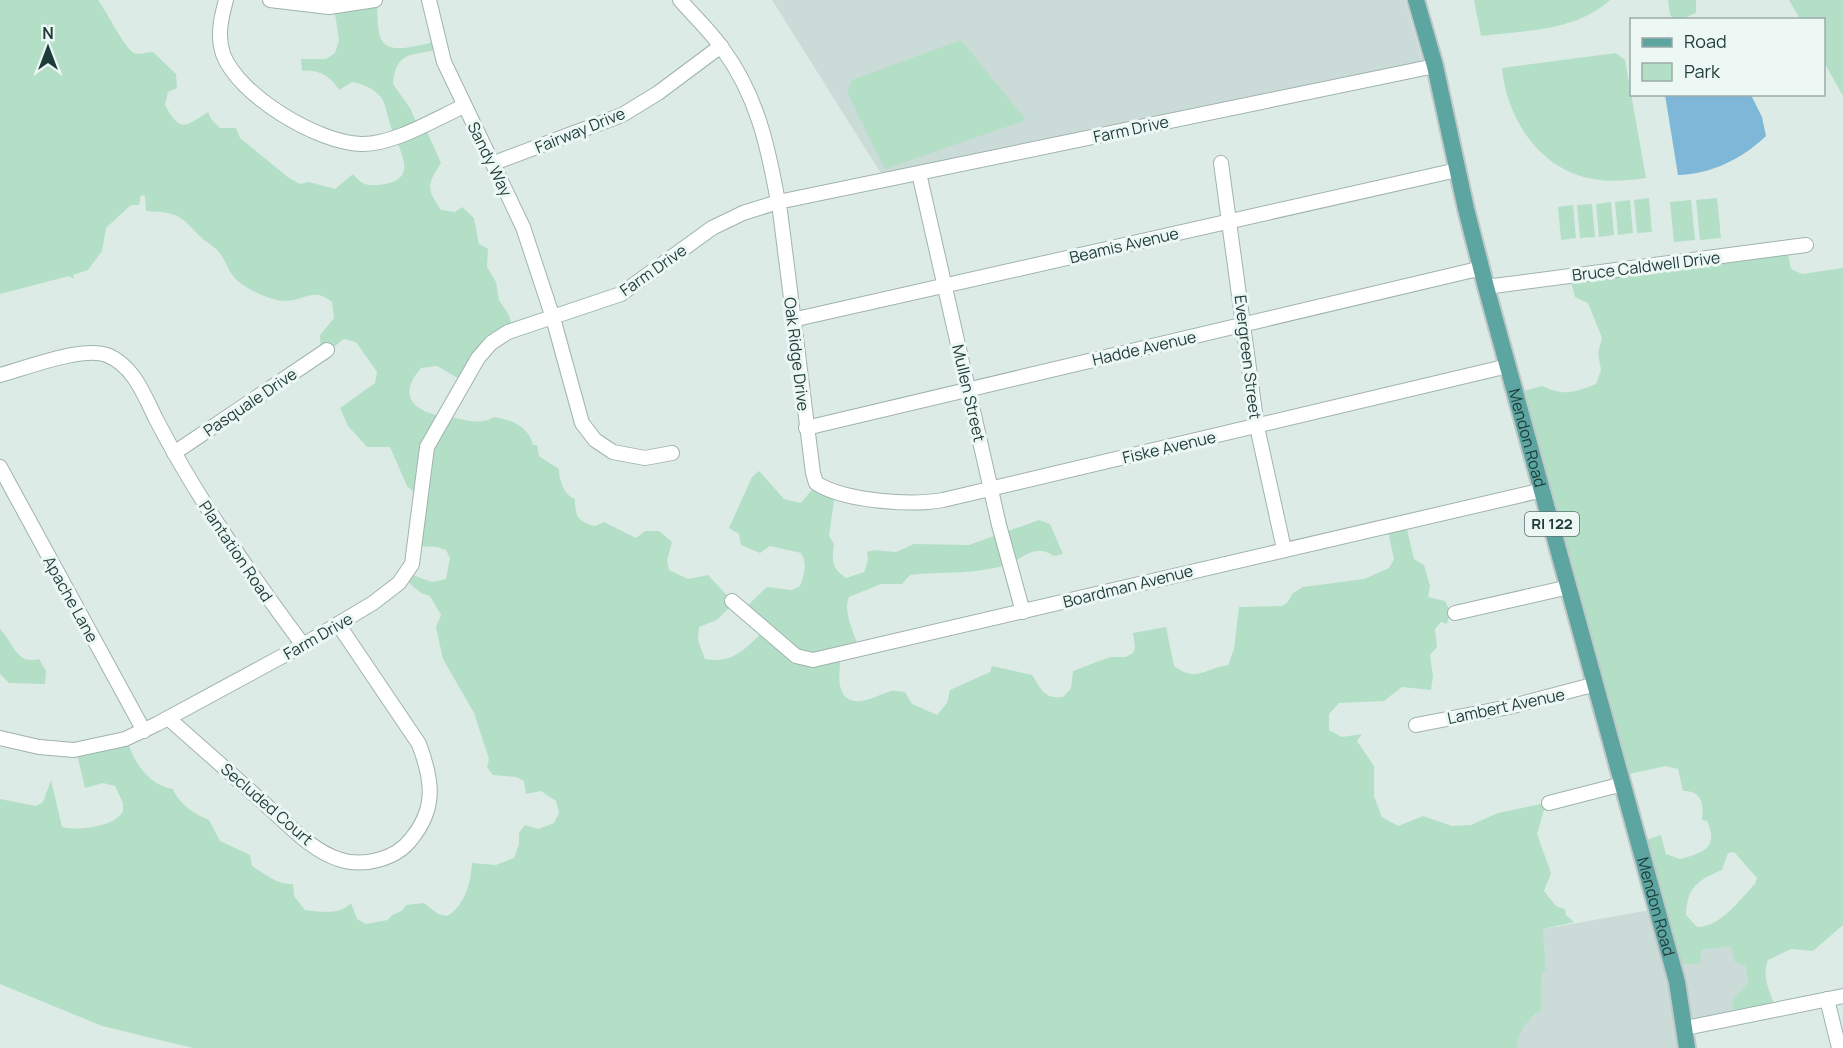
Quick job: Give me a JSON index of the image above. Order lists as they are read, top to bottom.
{
  "streets": {
    "main road": ["Mendon Road", "RI 122"],
    "street": [
      "Farm Drive",
      "Fairway Drive",
      "Sandy Way",
      "Beamis Avenue",
      "Bruce Caldwell Drive",
      "Hadde Avenue",
      "Oak Ridge Drive",
      "Evergreen Street",
      "Mullen Street",
      "Pasquale Drive",
      "Fiske Avenue",
      "Plantation Road",
      "Boardman Avenue",
      "Apache Lane",
      "Lambert Avenue",
      "Secluded Court"
    ]
  },
  "crossings": [
    ["Farm Drive", "Sandy Way"],
    ["Farm Drive", "Oak Ridge Drive"],
    ["Farm Drive", "Mullen Street"],
    ["Farm Drive", "Mendon Road"],
    ["Farm Drive", "Plantation Road"],
    ["Farm Drive", "Apache Lane"],
    ["Farm Drive", "Secluded Court"],
    ["Fairway Drive", "Sandy Way"],
    ["Fairway Drive", "Oak Ridge Drive"],
    ["Beamis Avenue", "Oak Ridge Drive"],
    ["Beamis Avenue", "Evergreen Street"],
    ["Beamis Avenue", "Mullen Street"],
    ["Beamis Avenue", "Mendon Road"],
    ["Bruce Caldwell Drive", "Mendon Road"],
    ["Hadde Avenue", "Oak Ridge Drive"],
    ["Hadde Avenue", "Evergreen Street"],
    ["Hadde Avenue", "Mullen Street"],
    ["Hadde Avenue", "Mendon Road"],
    ["Oak Ridge Drive", "Fiske Avenue"],
    ["Evergreen Street", "Fiske Avenue"],
    ["Evergreen Street", "Boardman Avenue"],
    ["Mullen Street", "Fiske Avenue"],
    ["Mullen Street", "Boardman Avenue"],
    ["Pasquale Drive", "Plantation Road"],
    ["Mendon Road", "Fiske Avenue"],
    ["Mendon Road", "Boardman Avenue"],
    ["Mendon Road", "Lambert Avenue"]
  ],
  "legend": ["Road", "Park"],
  "north": "top"
}
